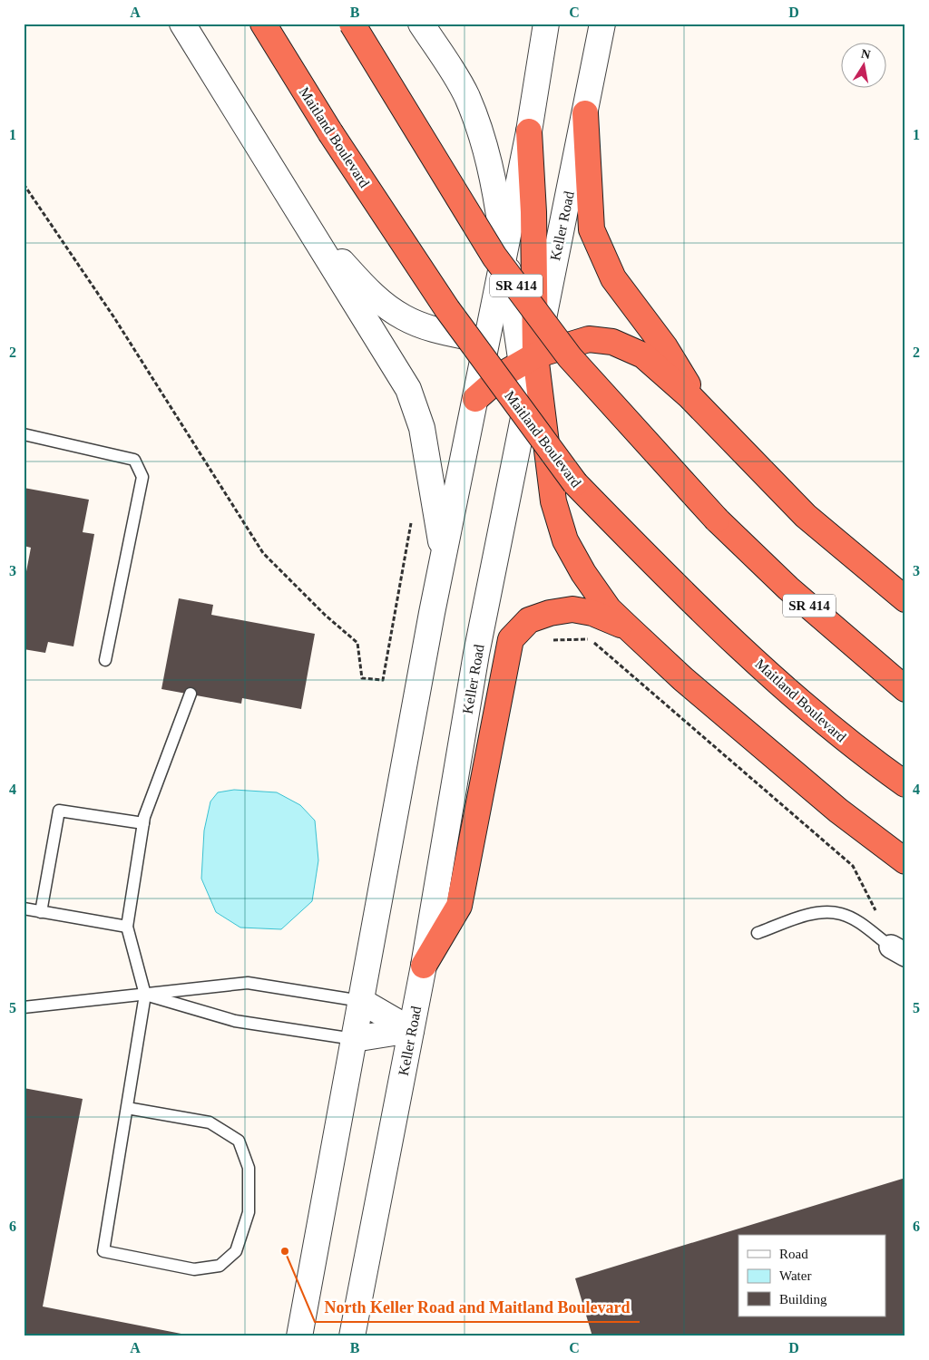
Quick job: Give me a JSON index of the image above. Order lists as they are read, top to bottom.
{
  "streets": {
    "highway": ["Maitland Boulevard", "SR 414"],
    "street": ["Keller Road"]
  },
  "places": ["North Keller Road and Maitland Boulevard"],
  "legend": ["Road", "Water", "Building"],
  "north": "top",
  "grid": {
    "columns": [
      "A",
      "B",
      "C",
      "D"
    ],
    "rows": [
      "1",
      "2",
      "3",
      "4",
      "5",
      "6"
    ]
  }
}
